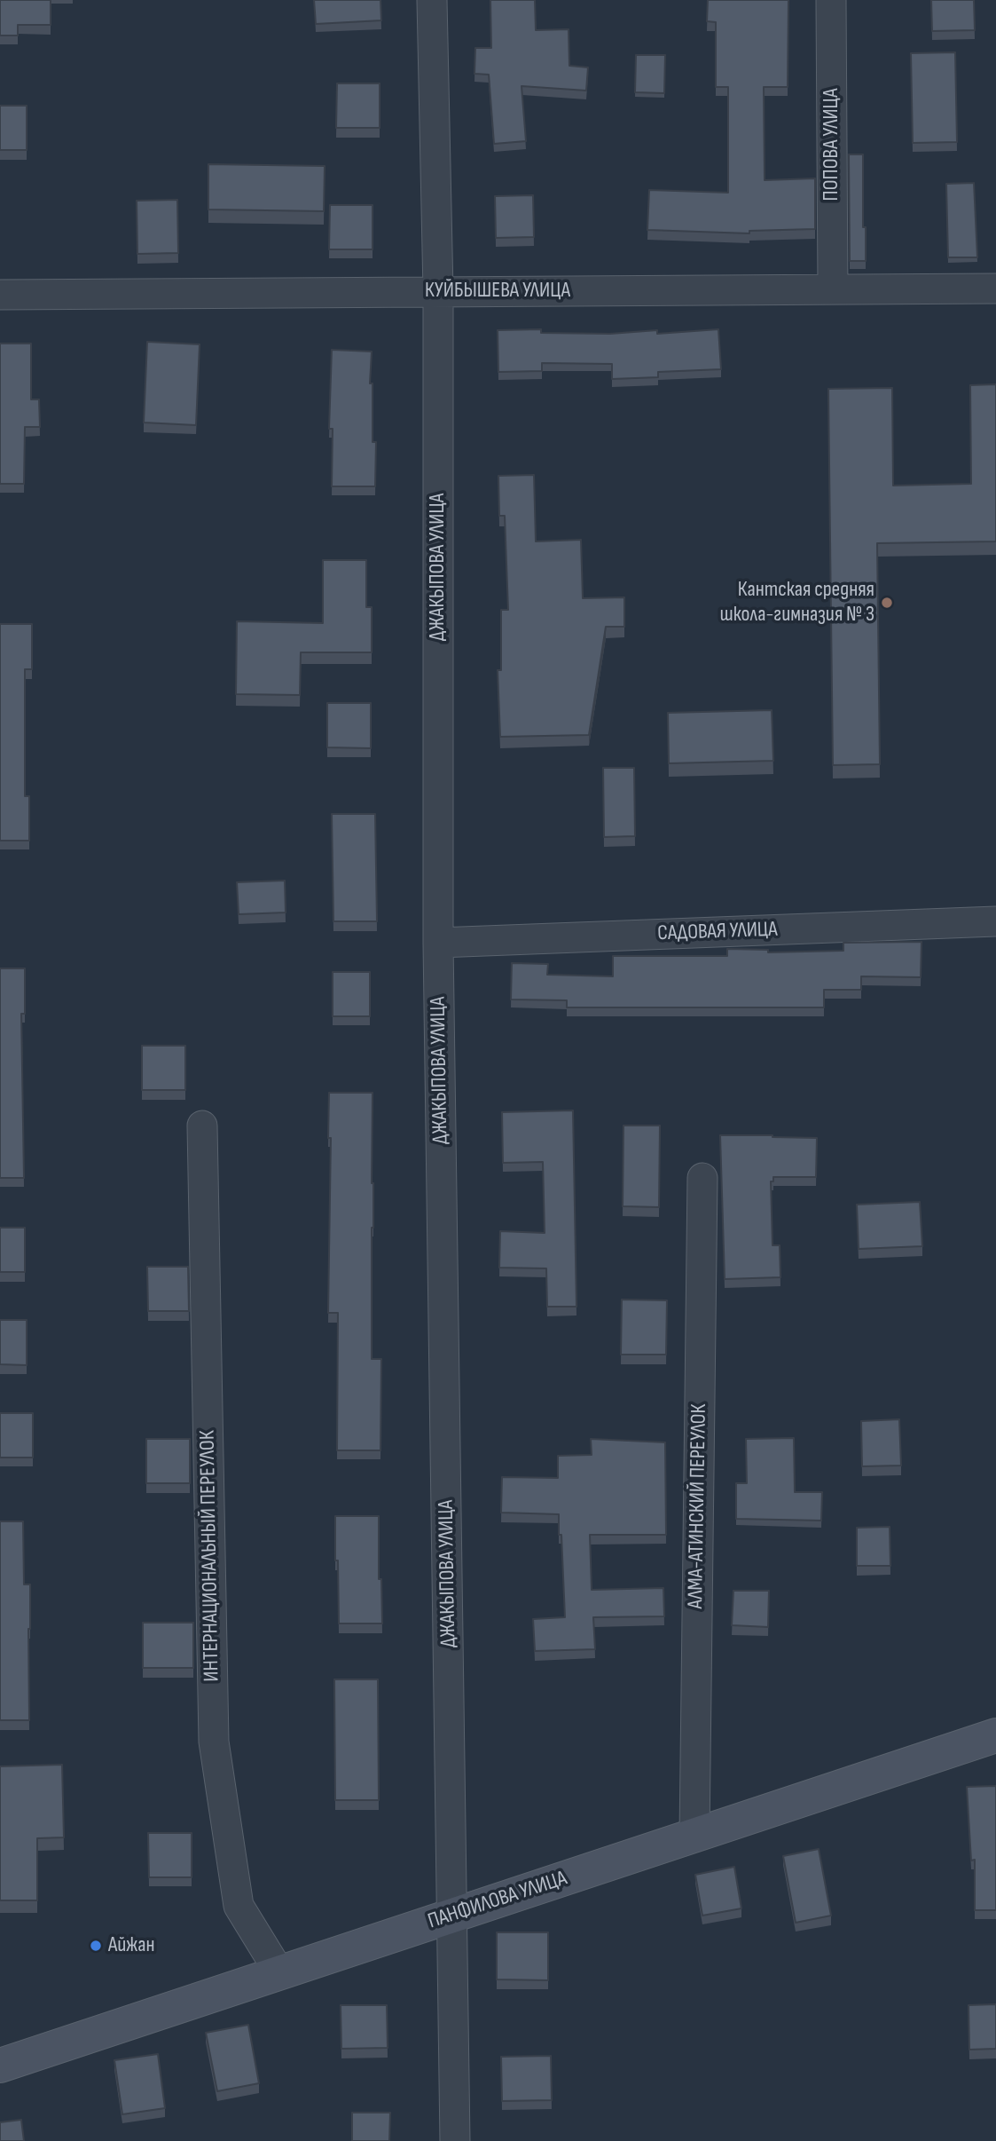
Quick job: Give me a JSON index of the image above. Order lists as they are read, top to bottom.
{
  "streets": {
    "street": [
      "ПОПОВА УЛИЦА",
      "КУЙБЫШЕВА УЛИЦА",
      "ДЖАКЫПОВА УЛИЦА",
      "САДОВАЯ УЛИЦА",
      "АЛМА-АТИНСКИЙ ПЕРЕУЛОК",
      "ИНТЕРНАЦИОНАЛЬНЫЙ ПЕРЕУЛОК",
      "ПАНФИЛОВА УЛИЦА"
    ]
  },
  "crossings": [
    ["ПОПОВА УЛИЦА", "КУЙБЫШЕВА УЛИЦА"],
    ["КУЙБЫШЕВА УЛИЦА", "ДЖАКЫПОВА УЛИЦА"],
    ["ДЖАКЫПОВА УЛИЦА", "САДОВАЯ УЛИЦА"],
    ["ДЖАКЫПОВА УЛИЦА", "ПАНФИЛОВА УЛИЦА"],
    ["АЛМА-АТИНСКИЙ ПЕРЕУЛОК", "ПАНФИЛОВА УЛИЦА"],
    ["ИНТЕРНАЦИОНАЛЬНЫЙ ПЕРЕУЛОК", "ПАНФИЛОВА УЛИЦА"]
  ],
  "places": ["Кантская средняя школа-гимназия № 3", "Айжан"]
}
